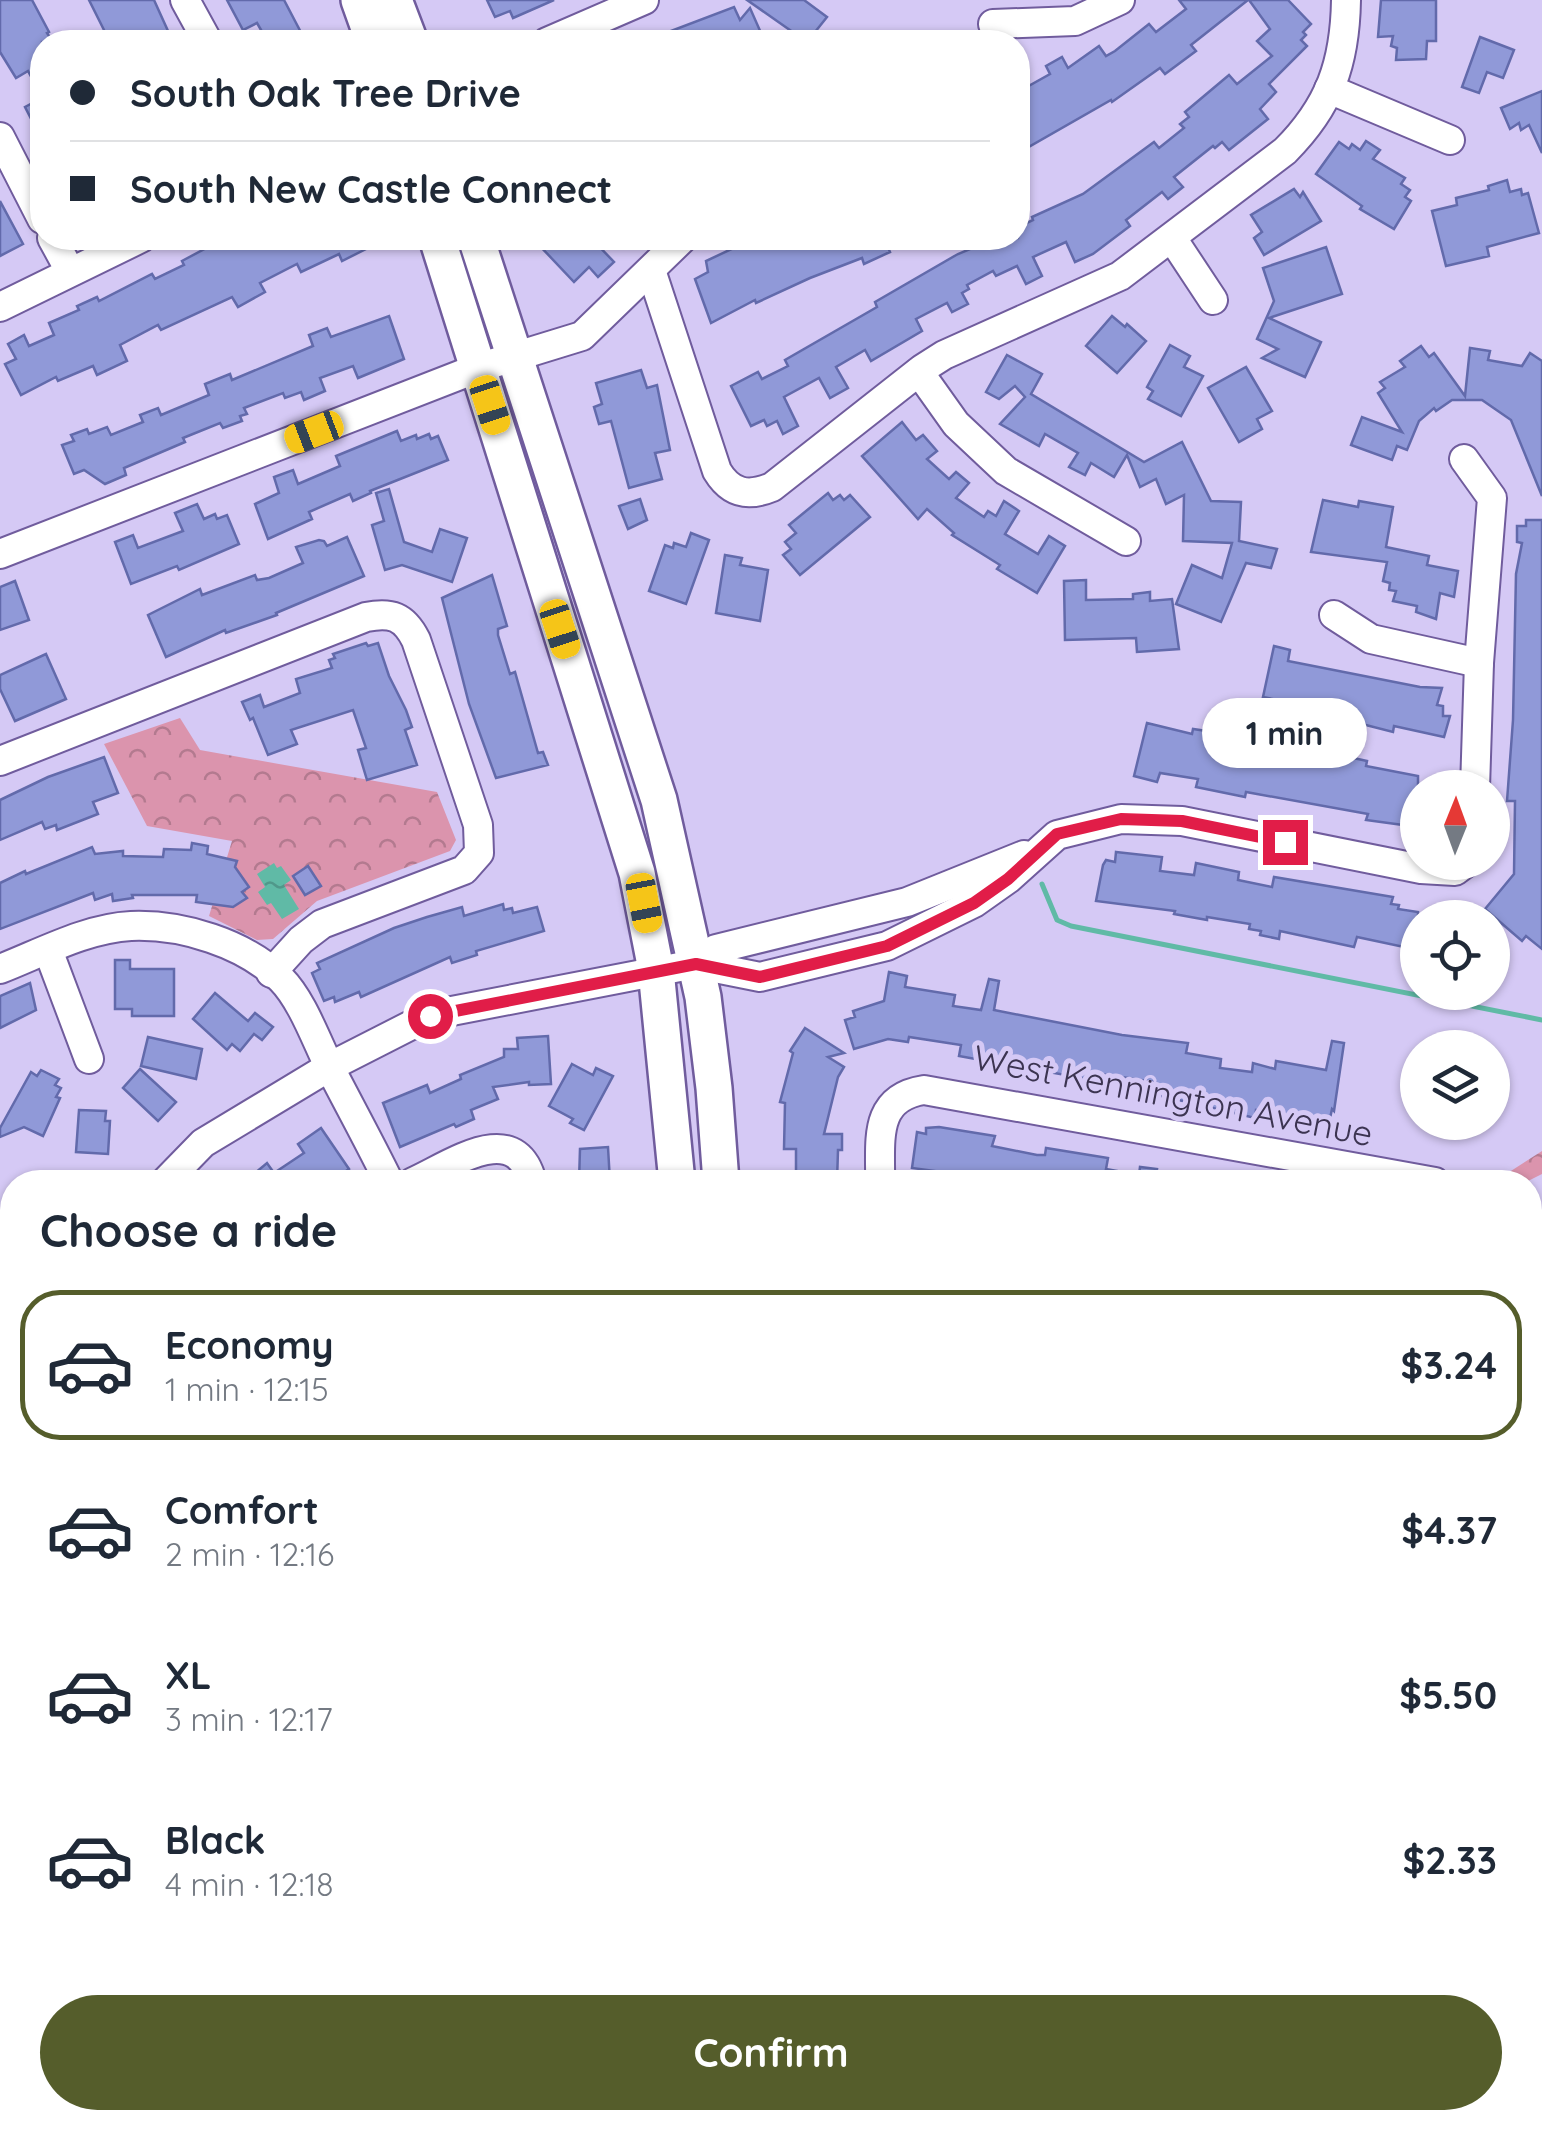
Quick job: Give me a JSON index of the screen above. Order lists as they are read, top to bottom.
{
  "streets": {
    "street": ["West Kennington Avenue"]
  },
  "north": "top",
  "page": {
    "banner": ["South Oak Tree Drive", "South New Castle Connect"],
    "bubble": "1 min",
    "heading": "Choose a ride",
    "list": [
      {
        "name": "Economy",
        "note": "1 min · 12:15",
        "value": "$3.24"
      },
      {
        "name": "Comfort",
        "note": "2 min · 12:16",
        "value": "$4.37"
      },
      {
        "name": "XL",
        "note": "3 min · 12:17",
        "value": "$5.50"
      },
      {
        "name": "Black",
        "note": "4 min · 12:18",
        "value": "$2.33"
      }
    ],
    "buttons": "Confirm"
  }
}
